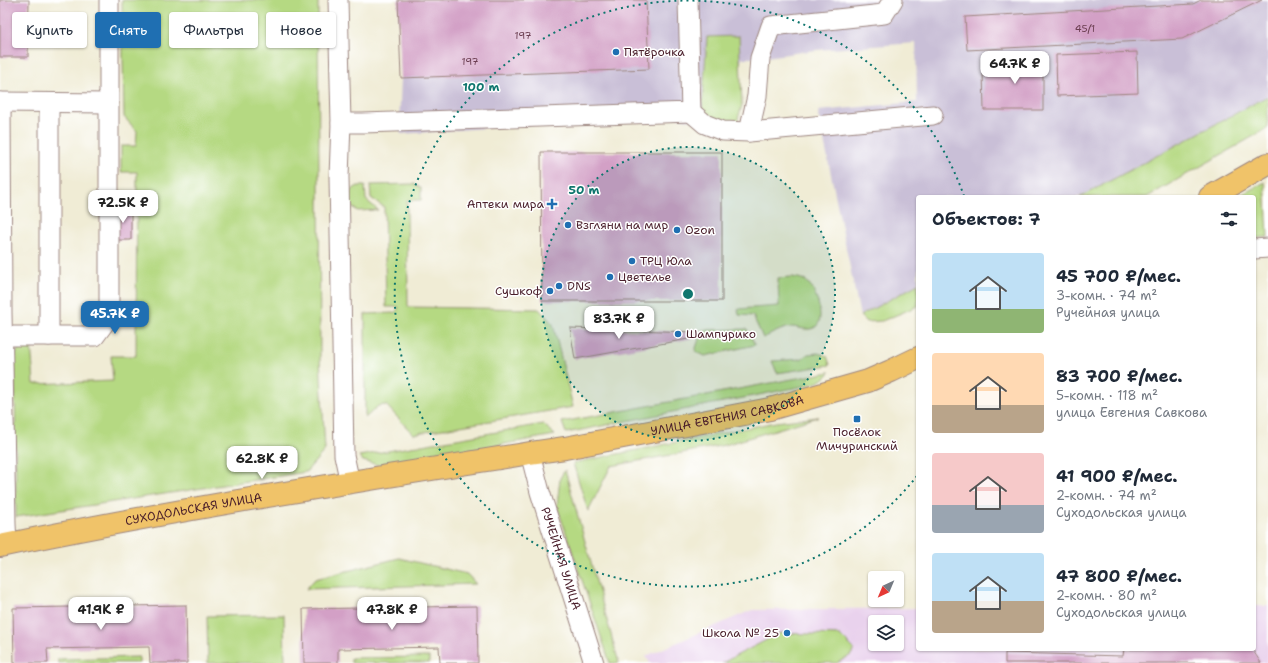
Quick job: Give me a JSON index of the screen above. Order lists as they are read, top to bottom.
{
  "streets": {
    "main road": ["УЛИЦА ЕВГЕНИЯ САВКОВА", "СУХОДОЛЬСКАЯ УЛИЦА"],
    "street": ["РУЧЕЙНАЯ УЛИЦА"]
  },
  "crossings": [
    ["УЛИЦА ЕВГЕНИЯ САВКОВА", "СУХОДОЛЬСКАЯ УЛИЦА"],
    ["УЛИЦА ЕВГЕНИЯ САВКОВА", "РУЧЕЙНАЯ УЛИЦА"],
    ["СУХОДОЛЬСКАЯ УЛИЦА", "РУЧЕЙНАЯ УЛИЦА"]
  ],
  "places": {
    "other": [
      "Пятёрочка",
      "Взгляни на мир",
      "Ozon",
      "ТРЦ Юла",
      "Цветелье",
      "DNS",
      "Сушкоф",
      "Шампурико",
      "Школа № 25"
    ],
    "health": ["Аптеки мира"],
    "transit": ["Посёлок Мичуринский"]
  },
  "house_numbers": ["45/1", "197", "197"],
  "north": "bottom left",
  "page": {
    "chip": [
      "Купить",
      "Снять",
      "Фильтры",
      "Новое"
    ],
    "price": [
      "64.7K ₽",
      "72.5K ₽",
      "45.7K ₽",
      "83.7K ₽",
      "62.8K ₽",
      "41.9K ₽",
      "47.8K ₽"
    ],
    "heading": "Объектов: 7",
    "list": [
      {
        "name": "45 700 ₽/мес.",
        "note": "3-комн. · 74 m² · Ручейная улица"
      },
      {
        "name": "83 700 ₽/мес.",
        "note": "5-комн. · 118 m² · улица Евгения Савкова"
      },
      {
        "name": "41 900 ₽/мес.",
        "note": "2-комн. · 74 m² · Суходольская улица"
      },
      {
        "name": "47 800 ₽/мес.",
        "note": "2-комн. · 80 m² · Суходольская улица"
      }
    ]
  },
  "rings": ["100 m", "50 m"]
}
